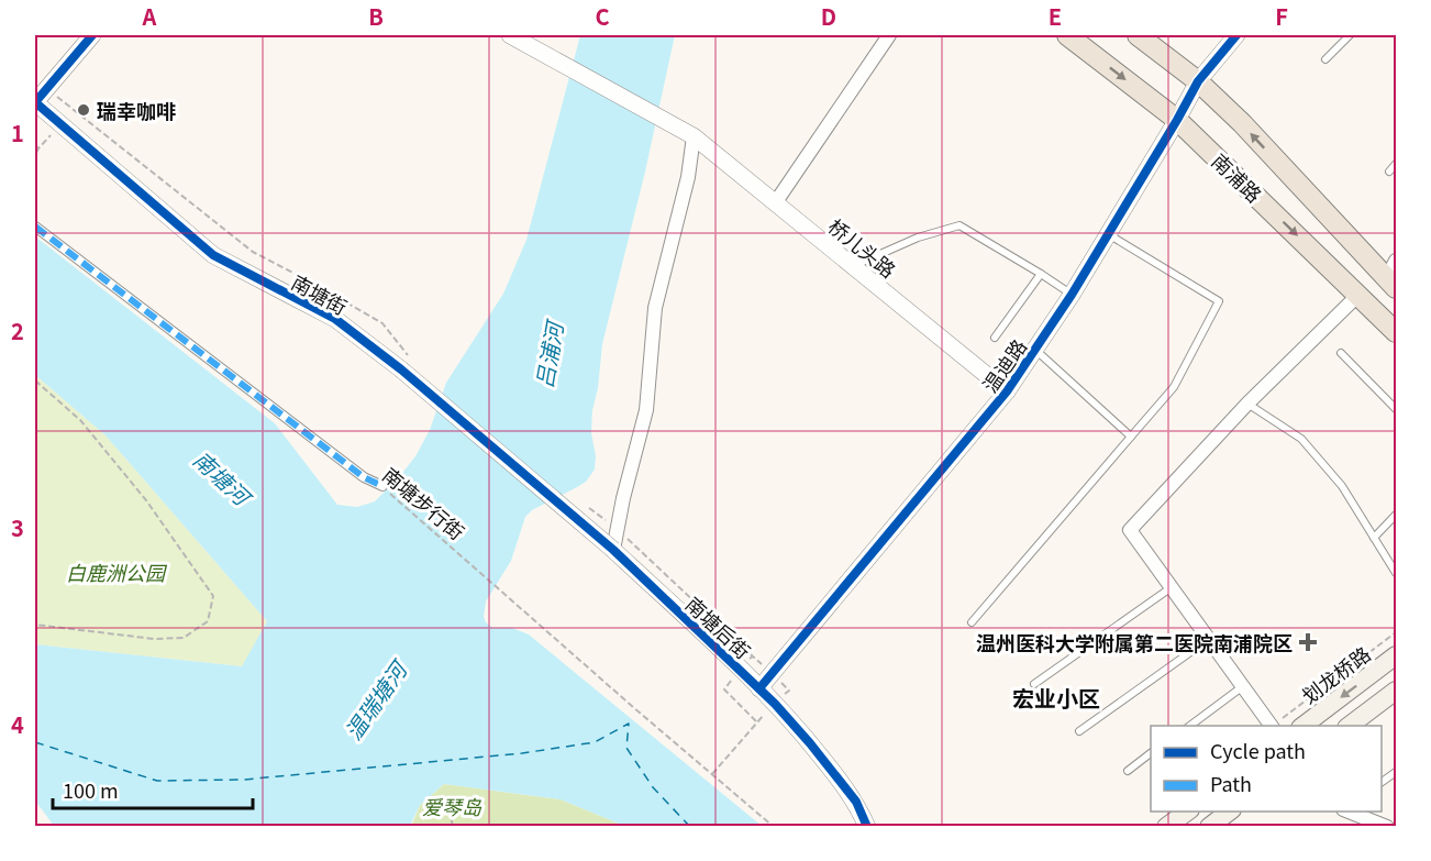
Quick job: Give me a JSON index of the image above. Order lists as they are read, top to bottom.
{
  "streets": {
    "main road": ["南浦路", "划龙桥路"],
    "street": [
      "桥儿头路",
      "南塘街",
      "温迪路",
      "南塘步行街",
      "南塘后街"
    ]
  },
  "crossings": [
    ["南浦路", "温迪路"],
    ["桥儿头路", "温迪路"],
    ["南塘街", "南塘后街"],
    ["温迪路", "南塘后街"]
  ],
  "districts": ["宏业小区"],
  "water": ["吕浦河", "南塘河", "温瑞塘河"],
  "parks": ["白鹿洲公园", "爱琴岛"],
  "places": {
    "other": ["瑞幸咖啡"],
    "health": ["温州医科大学附属第二医院南浦院区"]
  },
  "legend": ["Cycle path", "Path"],
  "scale_bar": "100 m",
  "grid": {
    "columns": [
      "A",
      "B",
      "C",
      "D",
      "E",
      "F"
    ],
    "rows": [
      "1",
      "2",
      "3",
      "4"
    ]
  }
}
